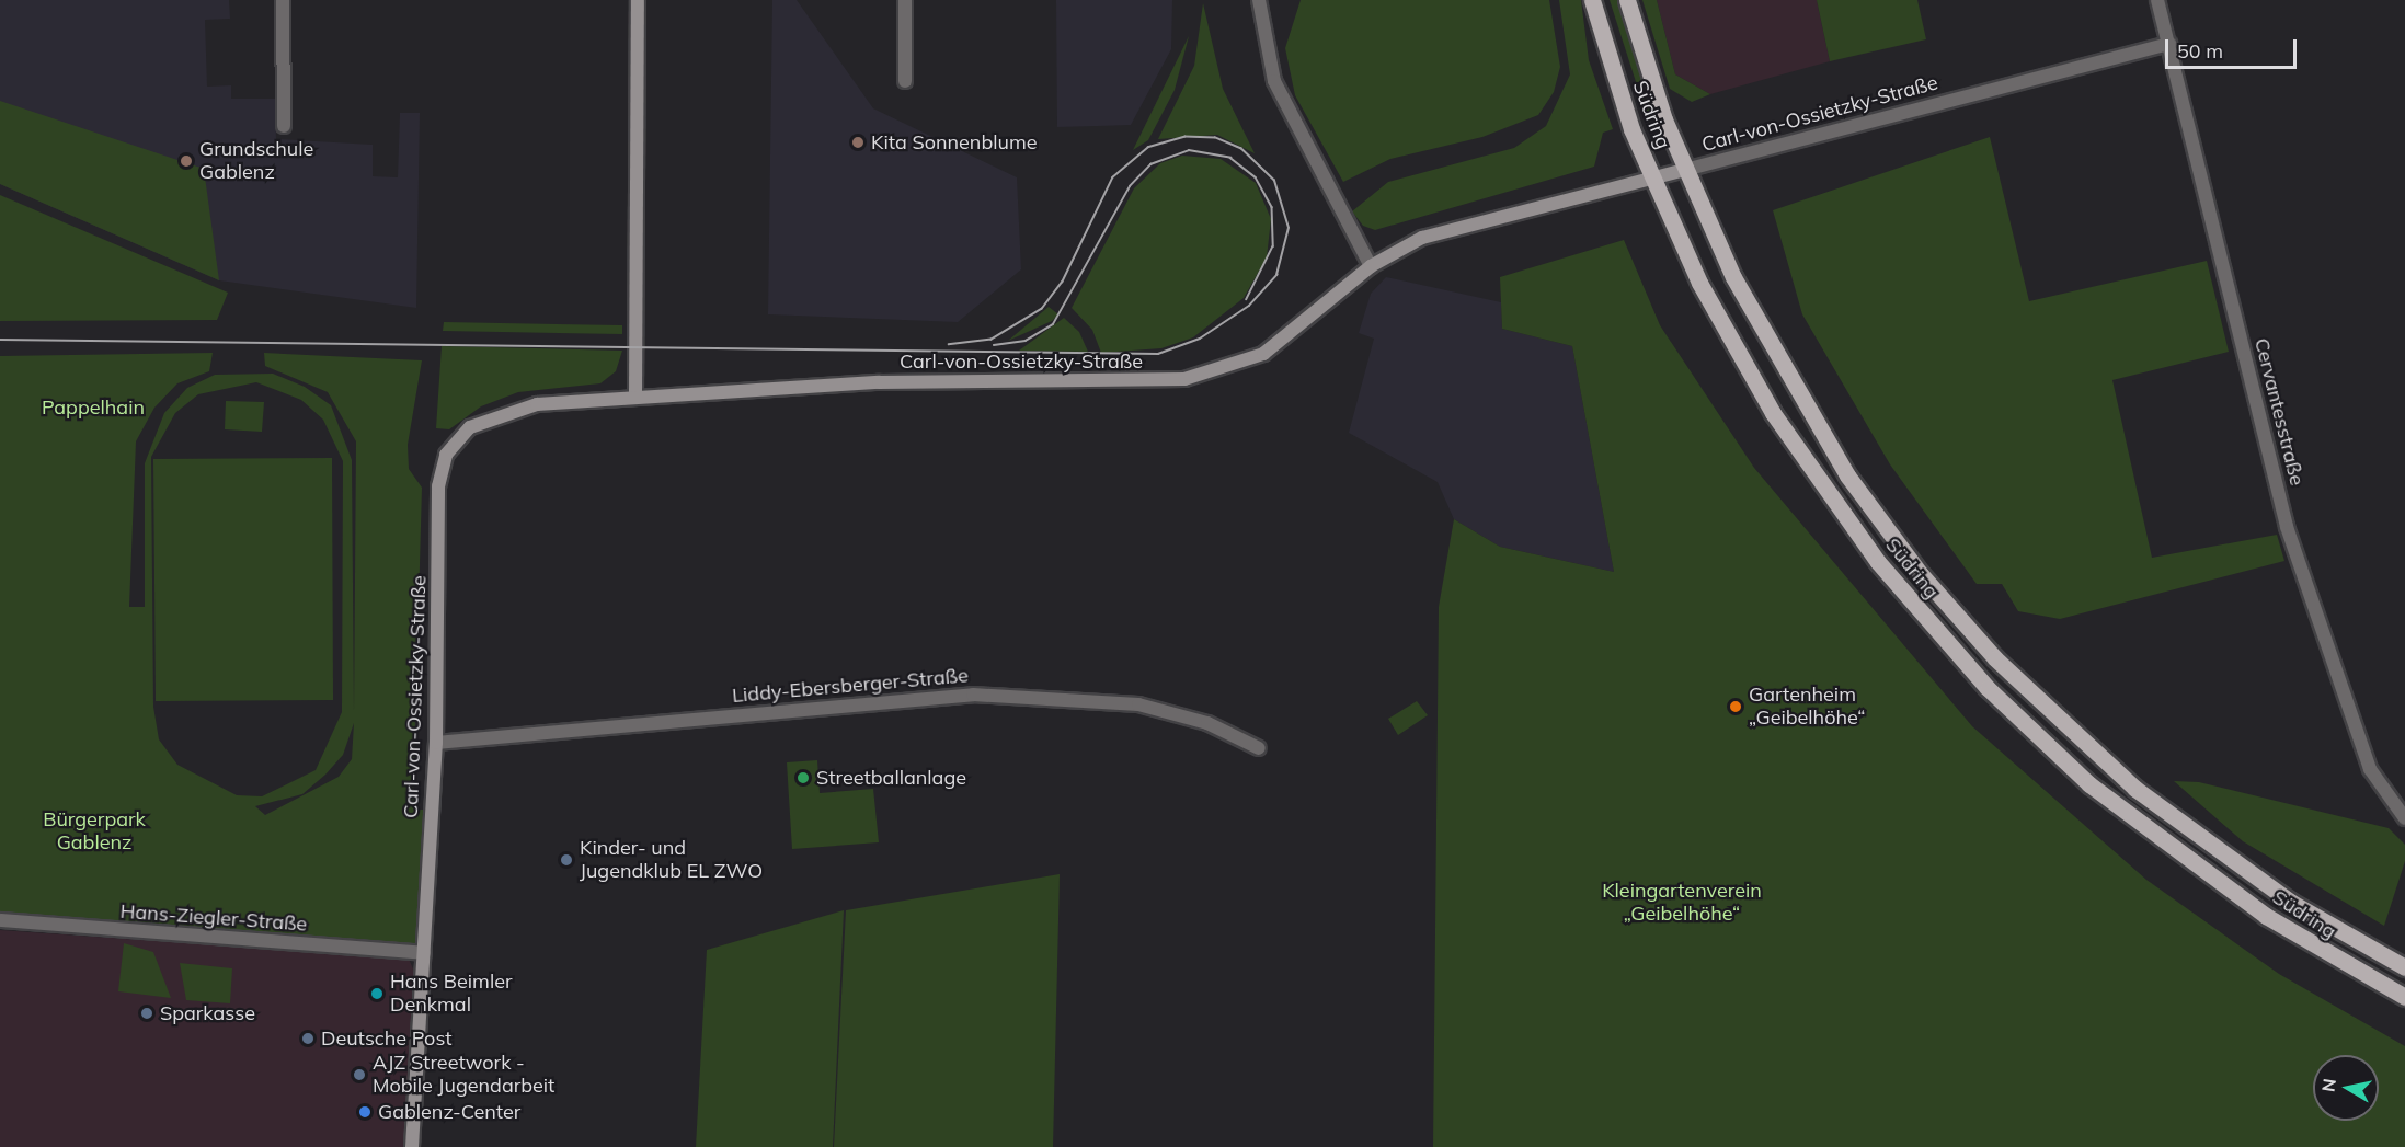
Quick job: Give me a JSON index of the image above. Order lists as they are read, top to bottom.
{
  "streets": {
    "main road": ["Südring"],
    "street": [
      "Carl-von-Ossietzky-Straße",
      "Cervantesstraße",
      "Liddy-Ebersberger-Straße",
      "Hans-Ziegler-Straße"
    ]
  },
  "crossings": [
    ["Carl-von-Ossietzky-Straße", "Südring"],
    ["Carl-von-Ossietzky-Straße", "Cervantesstraße"],
    ["Carl-von-Ossietzky-Straße", "Liddy-Ebersberger-Straße"],
    ["Carl-von-Ossietzky-Straße", "Hans-Ziegler-Straße"]
  ],
  "parks": ["Pappelhain", "Bürgerpark Gablenz", "Kleingartenverein „Geibelhöhe“"],
  "places": [
    "Kita Sonnenblume",
    "Grundschule Gablenz",
    "Gartenheim „Geibelhöhe“",
    "Streetballanlage",
    "Kinder- und Jugendklub EL ZWO",
    "Hans Beimler Denkmal",
    "Sparkasse",
    "Deutsche Post",
    "AJZ Streetwork - Mobile Jugendarbeit",
    "Gablenz-Center"
  ],
  "scale_bar": "50 m",
  "north": "left"
}
